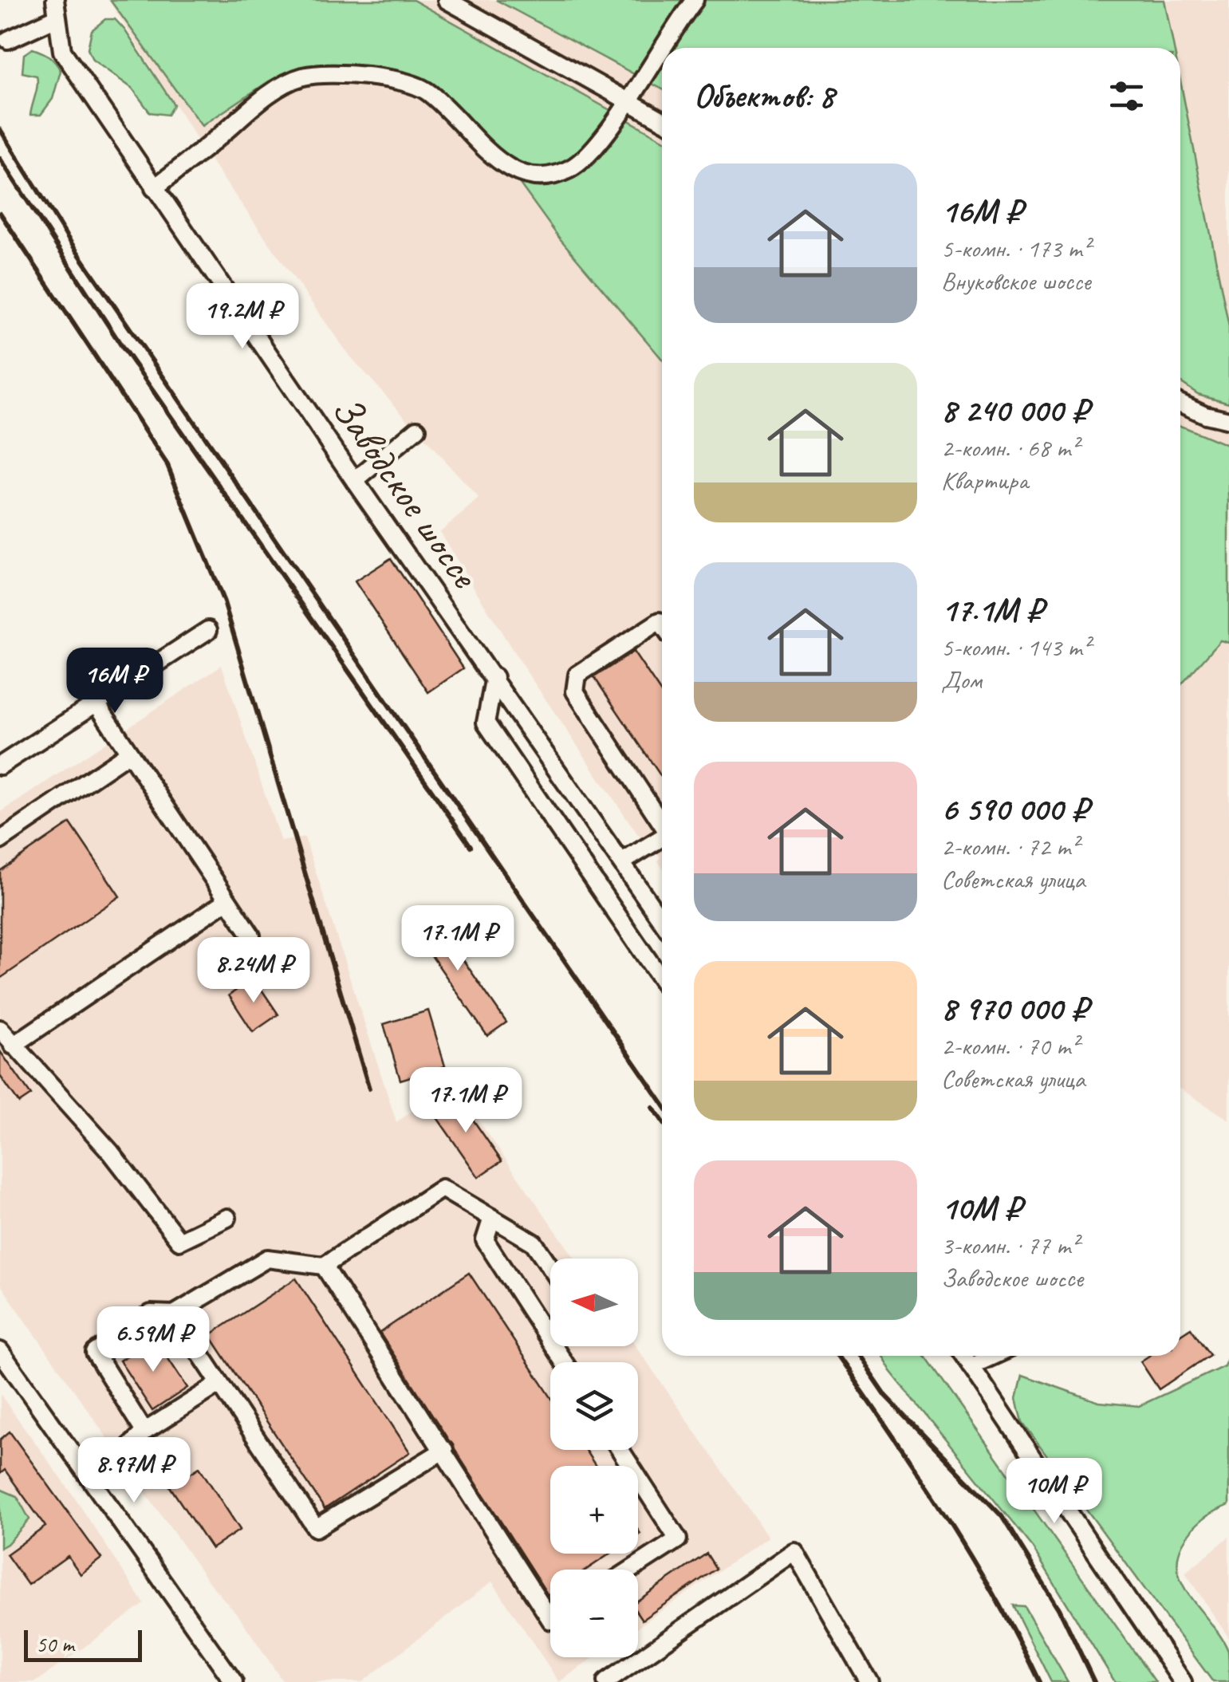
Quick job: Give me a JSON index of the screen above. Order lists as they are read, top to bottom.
{
  "streets": {
    "street": ["Заводское шоссе"]
  },
  "scale_bar": "50 m",
  "north": "left",
  "page": {
    "heading": "Объектов: 8",
    "list": [
      {
        "name": "16M ₽",
        "note": "5-комн. · 173 m² · Внуковское шоссе"
      },
      {
        "name": "8 240 000 ₽",
        "note": "2-комн. · 68 m² · Квартира"
      },
      {
        "name": "17.1M ₽",
        "note": "5-комн. · 143 m² · Дом"
      },
      {
        "name": "6 590 000 ₽",
        "note": "2-комн. · 72 m² · Советская улица"
      },
      {
        "name": "8 970 000 ₽",
        "note": "2-комн. · 70 m² · Советская улица"
      },
      {
        "name": "10M ₽",
        "note": "3-комн. · 77 m² · Заводское шоссе"
      }
    ],
    "price": [
      "19.2M ₽",
      "16M ₽",
      "17.1M ₽",
      "8.24M ₽",
      "17.1M ₽",
      "6.59M ₽",
      "8.97M ₽",
      "10M ₽"
    ],
    "map_buttons": ["+", "−"],
    "scale": "50 m"
  }
}
